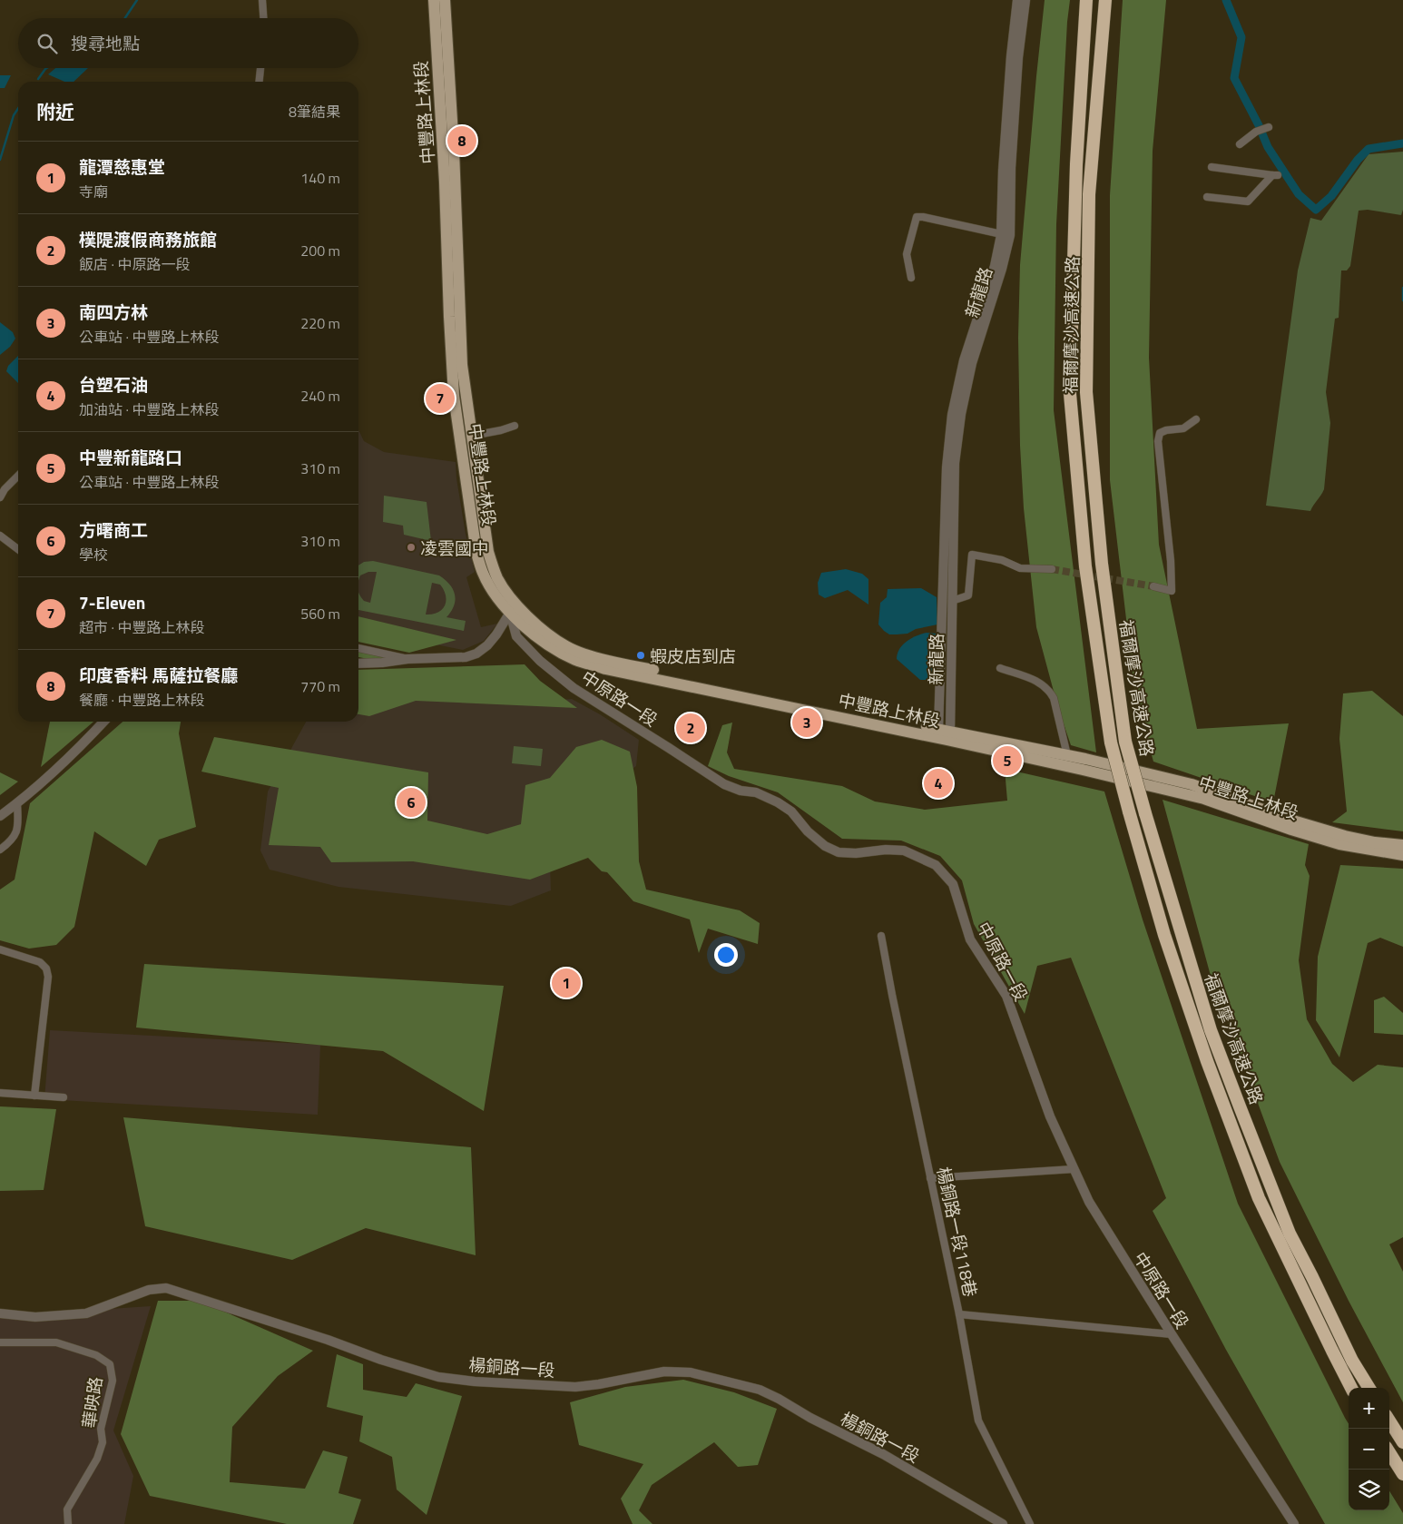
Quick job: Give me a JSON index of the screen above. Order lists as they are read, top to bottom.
{
  "streets": {
    "highway": ["福爾摩沙高速公路"],
    "main road": ["中豐路上林段"],
    "street": [
      "新龍路",
      "中原路一段",
      "楊銅路一段118巷",
      "楊銅路一段",
      "華映路"
    ]
  },
  "crossings": [
    ["中豐路上林段", "新龍路"],
    ["中豐路上林段", "中原路一段"]
  ],
  "places": ["凌雲國中", "蝦皮店到店"],
  "page": {
    "search": "搜尋地點",
    "heading": ["附近", "8筆結果"],
    "pins": [
      "8",
      "7",
      "3",
      "2",
      "5",
      "4",
      "6",
      "1"
    ],
    "list": [
      {
        "mark": "1",
        "name": "龍潭慈惠堂",
        "note": "寺廟",
        "value": "140 m"
      },
      {
        "mark": "2",
        "name": "樸隄渡假商務旅館",
        "note": "飯店 · 中原路一段",
        "value": "200 m"
      },
      {
        "mark": "3",
        "name": "南四方林",
        "note": "公車站 · 中豐路上林段",
        "value": "220 m"
      },
      {
        "mark": "4",
        "name": "台塑石油",
        "note": "加油站 · 中豐路上林段",
        "value": "240 m"
      },
      {
        "mark": "5",
        "name": "中豐新龍路口",
        "note": "公車站 · 中豐路上林段",
        "value": "310 m"
      },
      {
        "mark": "6",
        "name": "方曙商工",
        "note": "學校",
        "value": "310 m"
      },
      {
        "mark": "7",
        "name": "7-Eleven",
        "note": "超市 · 中豐路上林段",
        "value": "560 m"
      },
      {
        "mark": "8",
        "name": "印度香料 馬薩拉餐廳",
        "note": "餐廳 · 中豐路上林段",
        "value": "770 m"
      }
    ],
    "map_buttons": ["+", "−"]
  }
}
